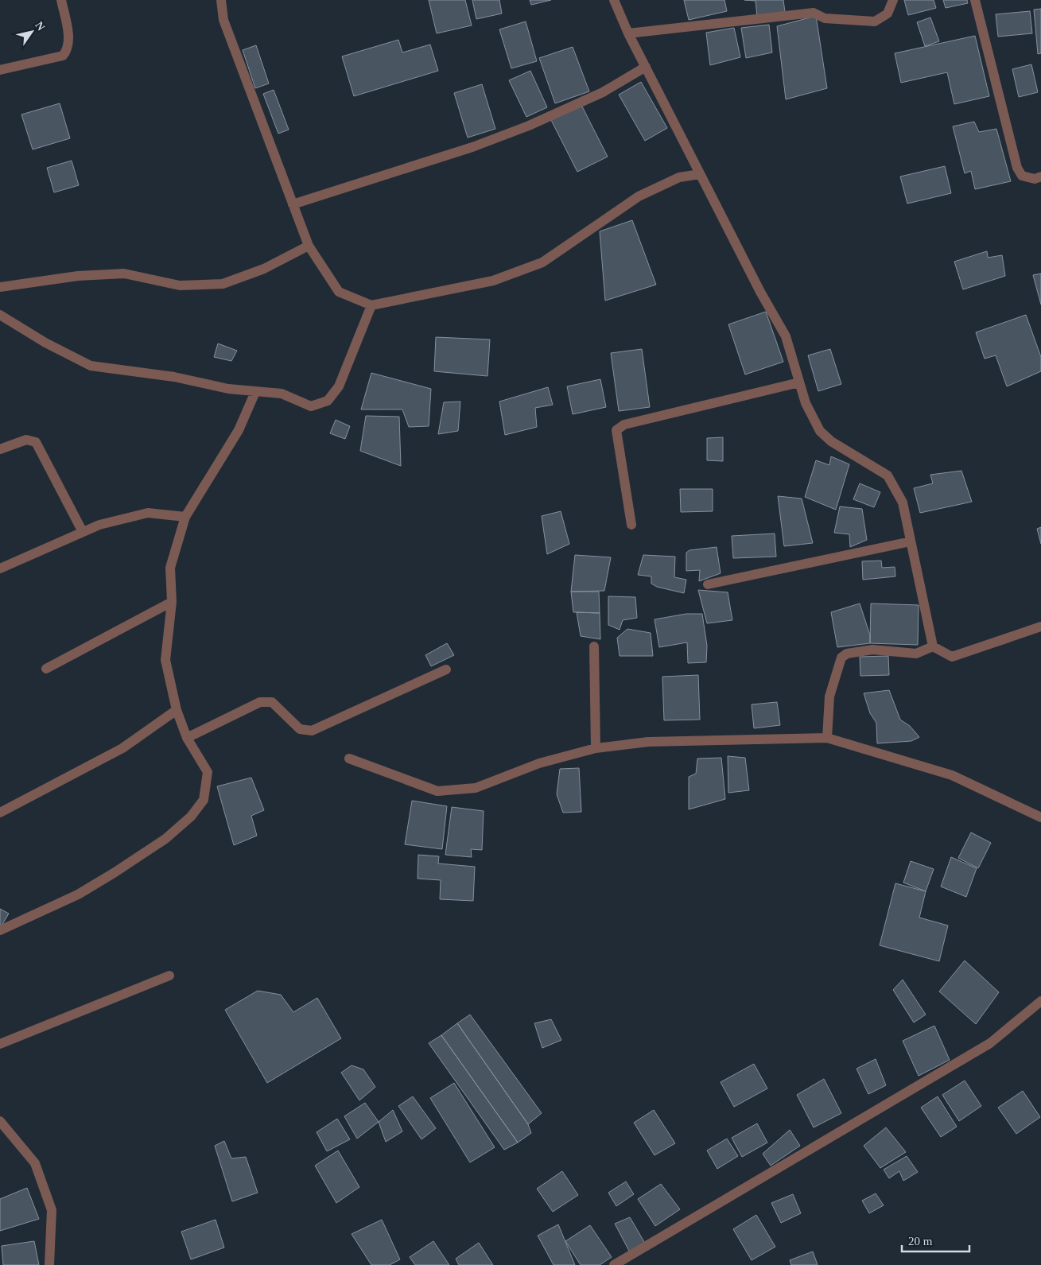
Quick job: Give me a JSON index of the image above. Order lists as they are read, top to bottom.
{
  "scale_bar": "20 m",
  "north": "top right"
}
